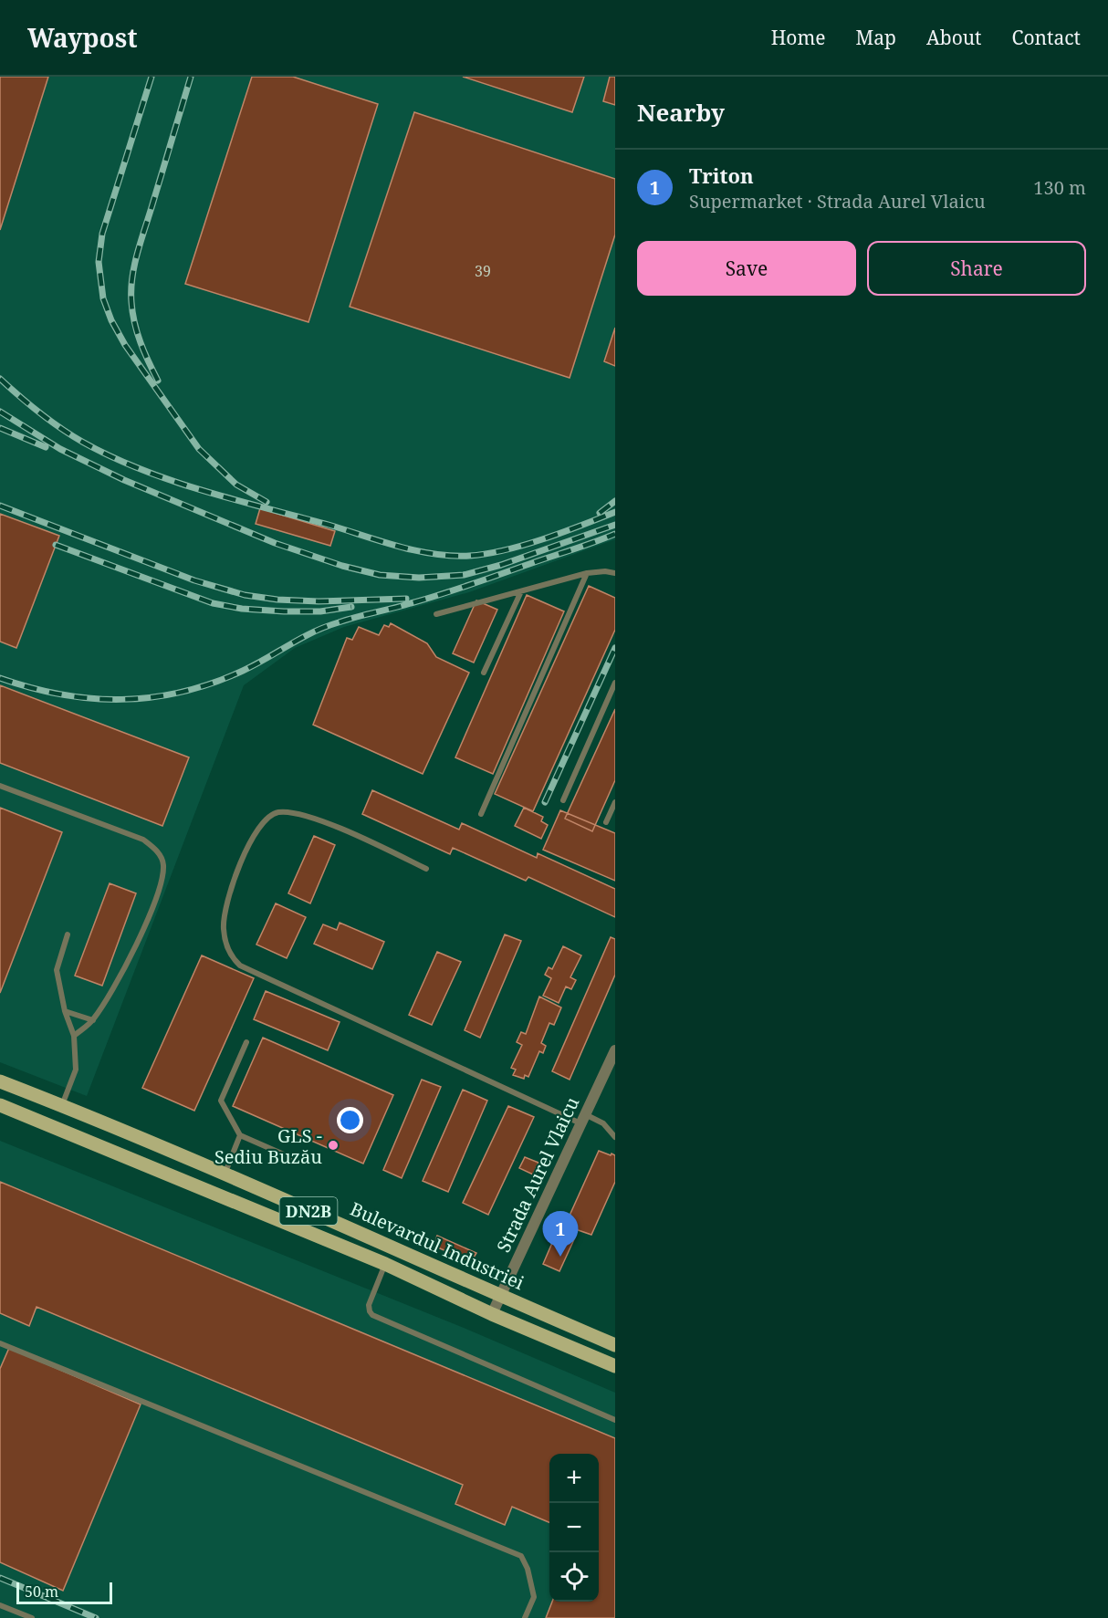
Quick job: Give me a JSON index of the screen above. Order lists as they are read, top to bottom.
{
  "streets": {
    "main road": ["DN2B", "Bulevardul Industriei"],
    "street": ["Strada Aurel Vlaicu"]
  },
  "crossings": [
    ["Strada Aurel Vlaicu", "DN2B"],
    ["Strada Aurel Vlaicu", "Bulevardul Industriei"]
  ],
  "places": ["GLS - Sediu Buzău"],
  "house_numbers": ["39"],
  "scale_bar": "50 m",
  "page": {
    "header": "Waypost",
    "nav": [
      "Home",
      "Map",
      "About",
      "Contact"
    ],
    "heading": "Nearby",
    "list": [
      {
        "mark": "1",
        "name": "Triton",
        "note": "Supermarket · Strada Aurel Vlaicu",
        "value": "130 m"
      }
    ],
    "buttons": ["Save", "Share"],
    "pins": "1",
    "map_buttons": ["+", "−"],
    "scale": "50 m"
  }
}
